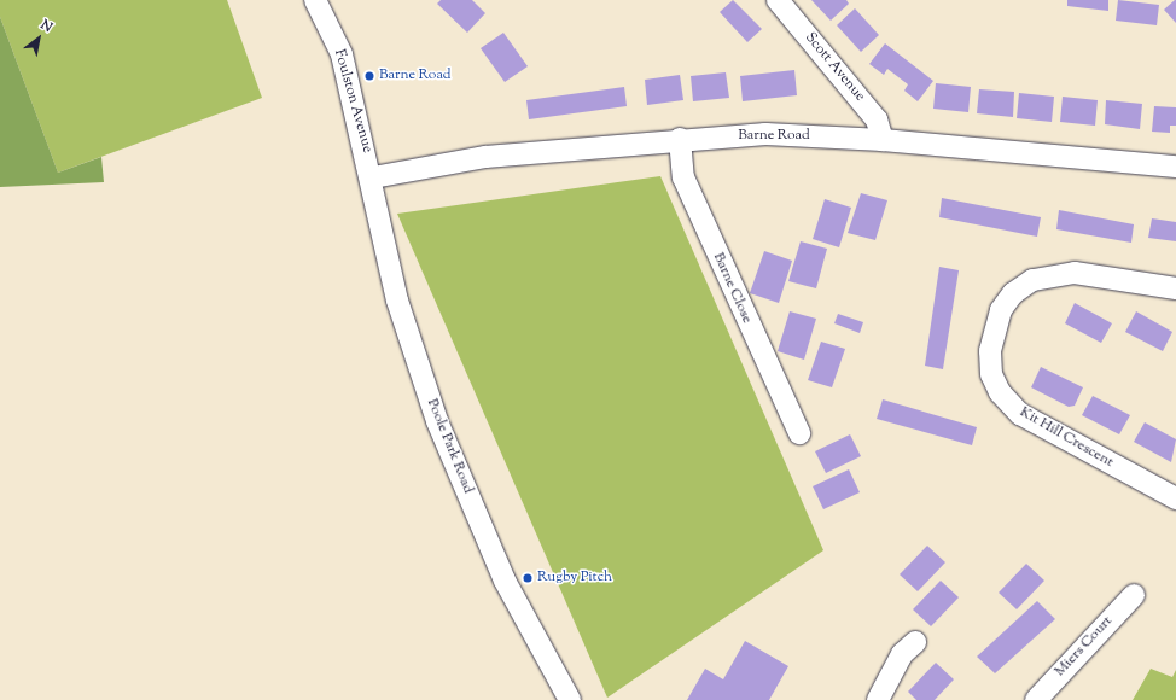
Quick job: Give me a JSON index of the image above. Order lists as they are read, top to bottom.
{
  "streets": {
    "street": [
      "Scott Avenue",
      "Foulston Avenue",
      "Barne Road",
      "Barne Close",
      "Kit Hill Crescent",
      "Poole Park Road",
      "Miers Court"
    ]
  },
  "crossings": [
    ["Scott Avenue", "Barne Road"],
    ["Foulston Avenue", "Barne Road"],
    ["Foulston Avenue", "Poole Park Road"],
    ["Barne Road", "Barne Close"],
    ["Barne Road", "Poole Park Road"]
  ],
  "places": ["Barne Road", "Rugby Pitch"],
  "north": "top right"
}
